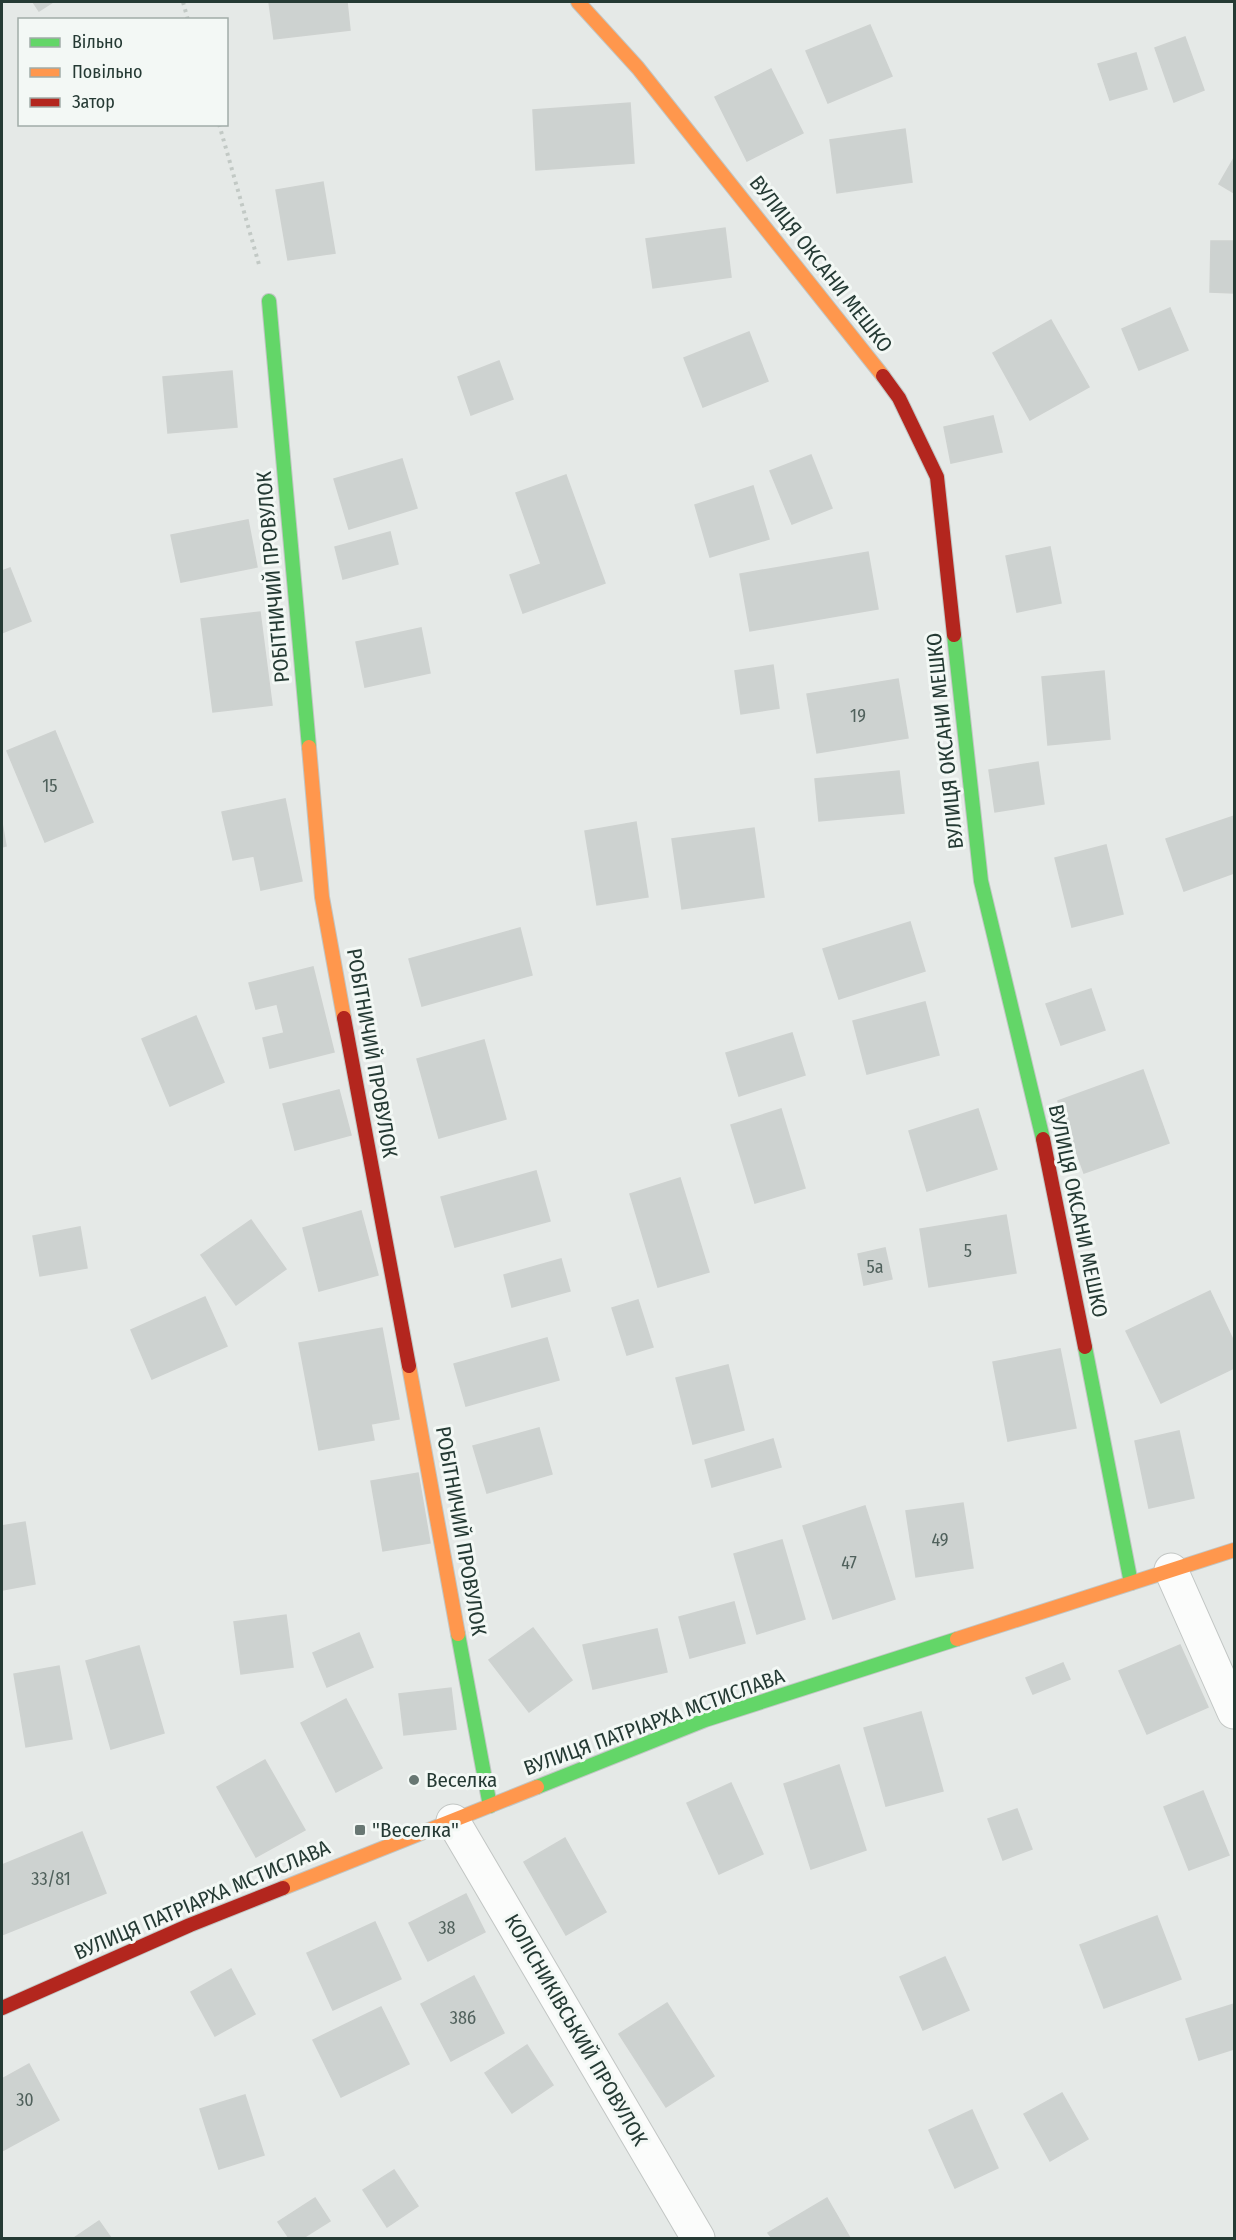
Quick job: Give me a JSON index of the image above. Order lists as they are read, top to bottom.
{
  "streets": {
    "street": [
      "ВУЛИЦЯ ОКСАНИ МЕШКО",
      "РОБІТНИЧИЙ ПРОВУЛОК",
      "ВУЛИЦЯ ПАТРІАРХА МСТИСЛАВА",
      "КОЛІСНИКІВСЬКИЙ ПРОВУЛОК"
    ]
  },
  "crossings": [
    ["ВУЛИЦЯ ОКСАНИ МЕШКО", "ВУЛИЦЯ ПАТРІАРХА МСТИСЛАВА"],
    ["РОБІТНИЧИЙ ПРОВУЛОК", "ВУЛИЦЯ ПАТРІАРХА МСТИСЛАВА"],
    ["ВУЛИЦЯ ПАТРІАРХА МСТИСЛАВА", "КОЛІСНИКІВСЬКИЙ ПРОВУЛОК"]
  ],
  "places": {
    "other": ["Веселка"],
    "transit": ["\"Веселка\""]
  },
  "house_numbers": [
    "19",
    "15",
    "5",
    "5а",
    "49",
    "47",
    "33/81",
    "38",
    "38б",
    "30"
  ],
  "legend": ["Вільно", "Повільно", "Затор"]
}
